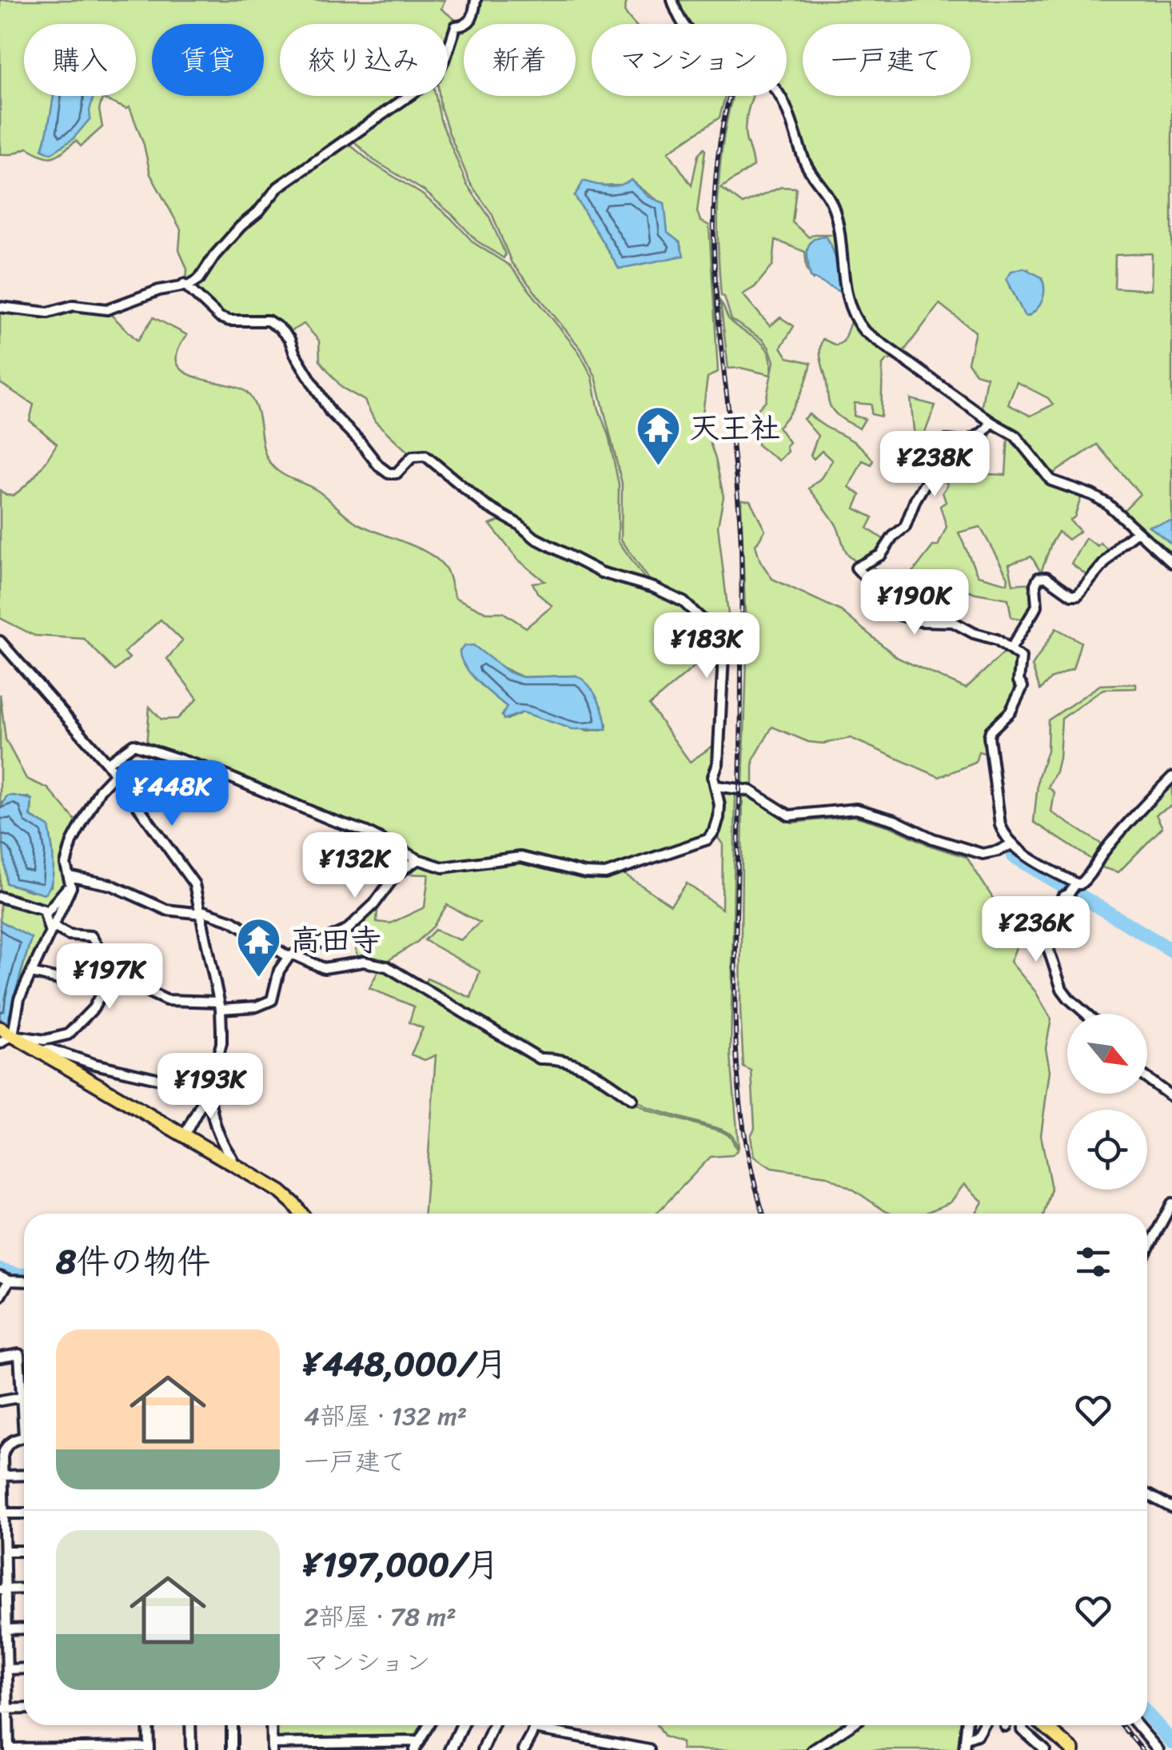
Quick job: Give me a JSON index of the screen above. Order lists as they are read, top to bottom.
{
  "places": {
    "temple": ["天王社", "高田寺"]
  },
  "north": "bottom right",
  "page": {
    "chip": [
      "購入",
      "賃貸",
      "絞り込み",
      "新着",
      "マンション",
      "一戸建て"
    ],
    "price": [
      "¥238K",
      "¥190K",
      "¥183K",
      "¥448K",
      "¥132K",
      "¥236K",
      "¥197K",
      "¥193K"
    ],
    "heading": "8件の物件",
    "list": [
      {
        "name": "¥448,000/月",
        "note": "4部屋 · 132 m² · 一戸建て"
      },
      {
        "name": "¥197,000/月",
        "note": "2部屋 · 78 m² · マンション"
      }
    ]
  }
}
